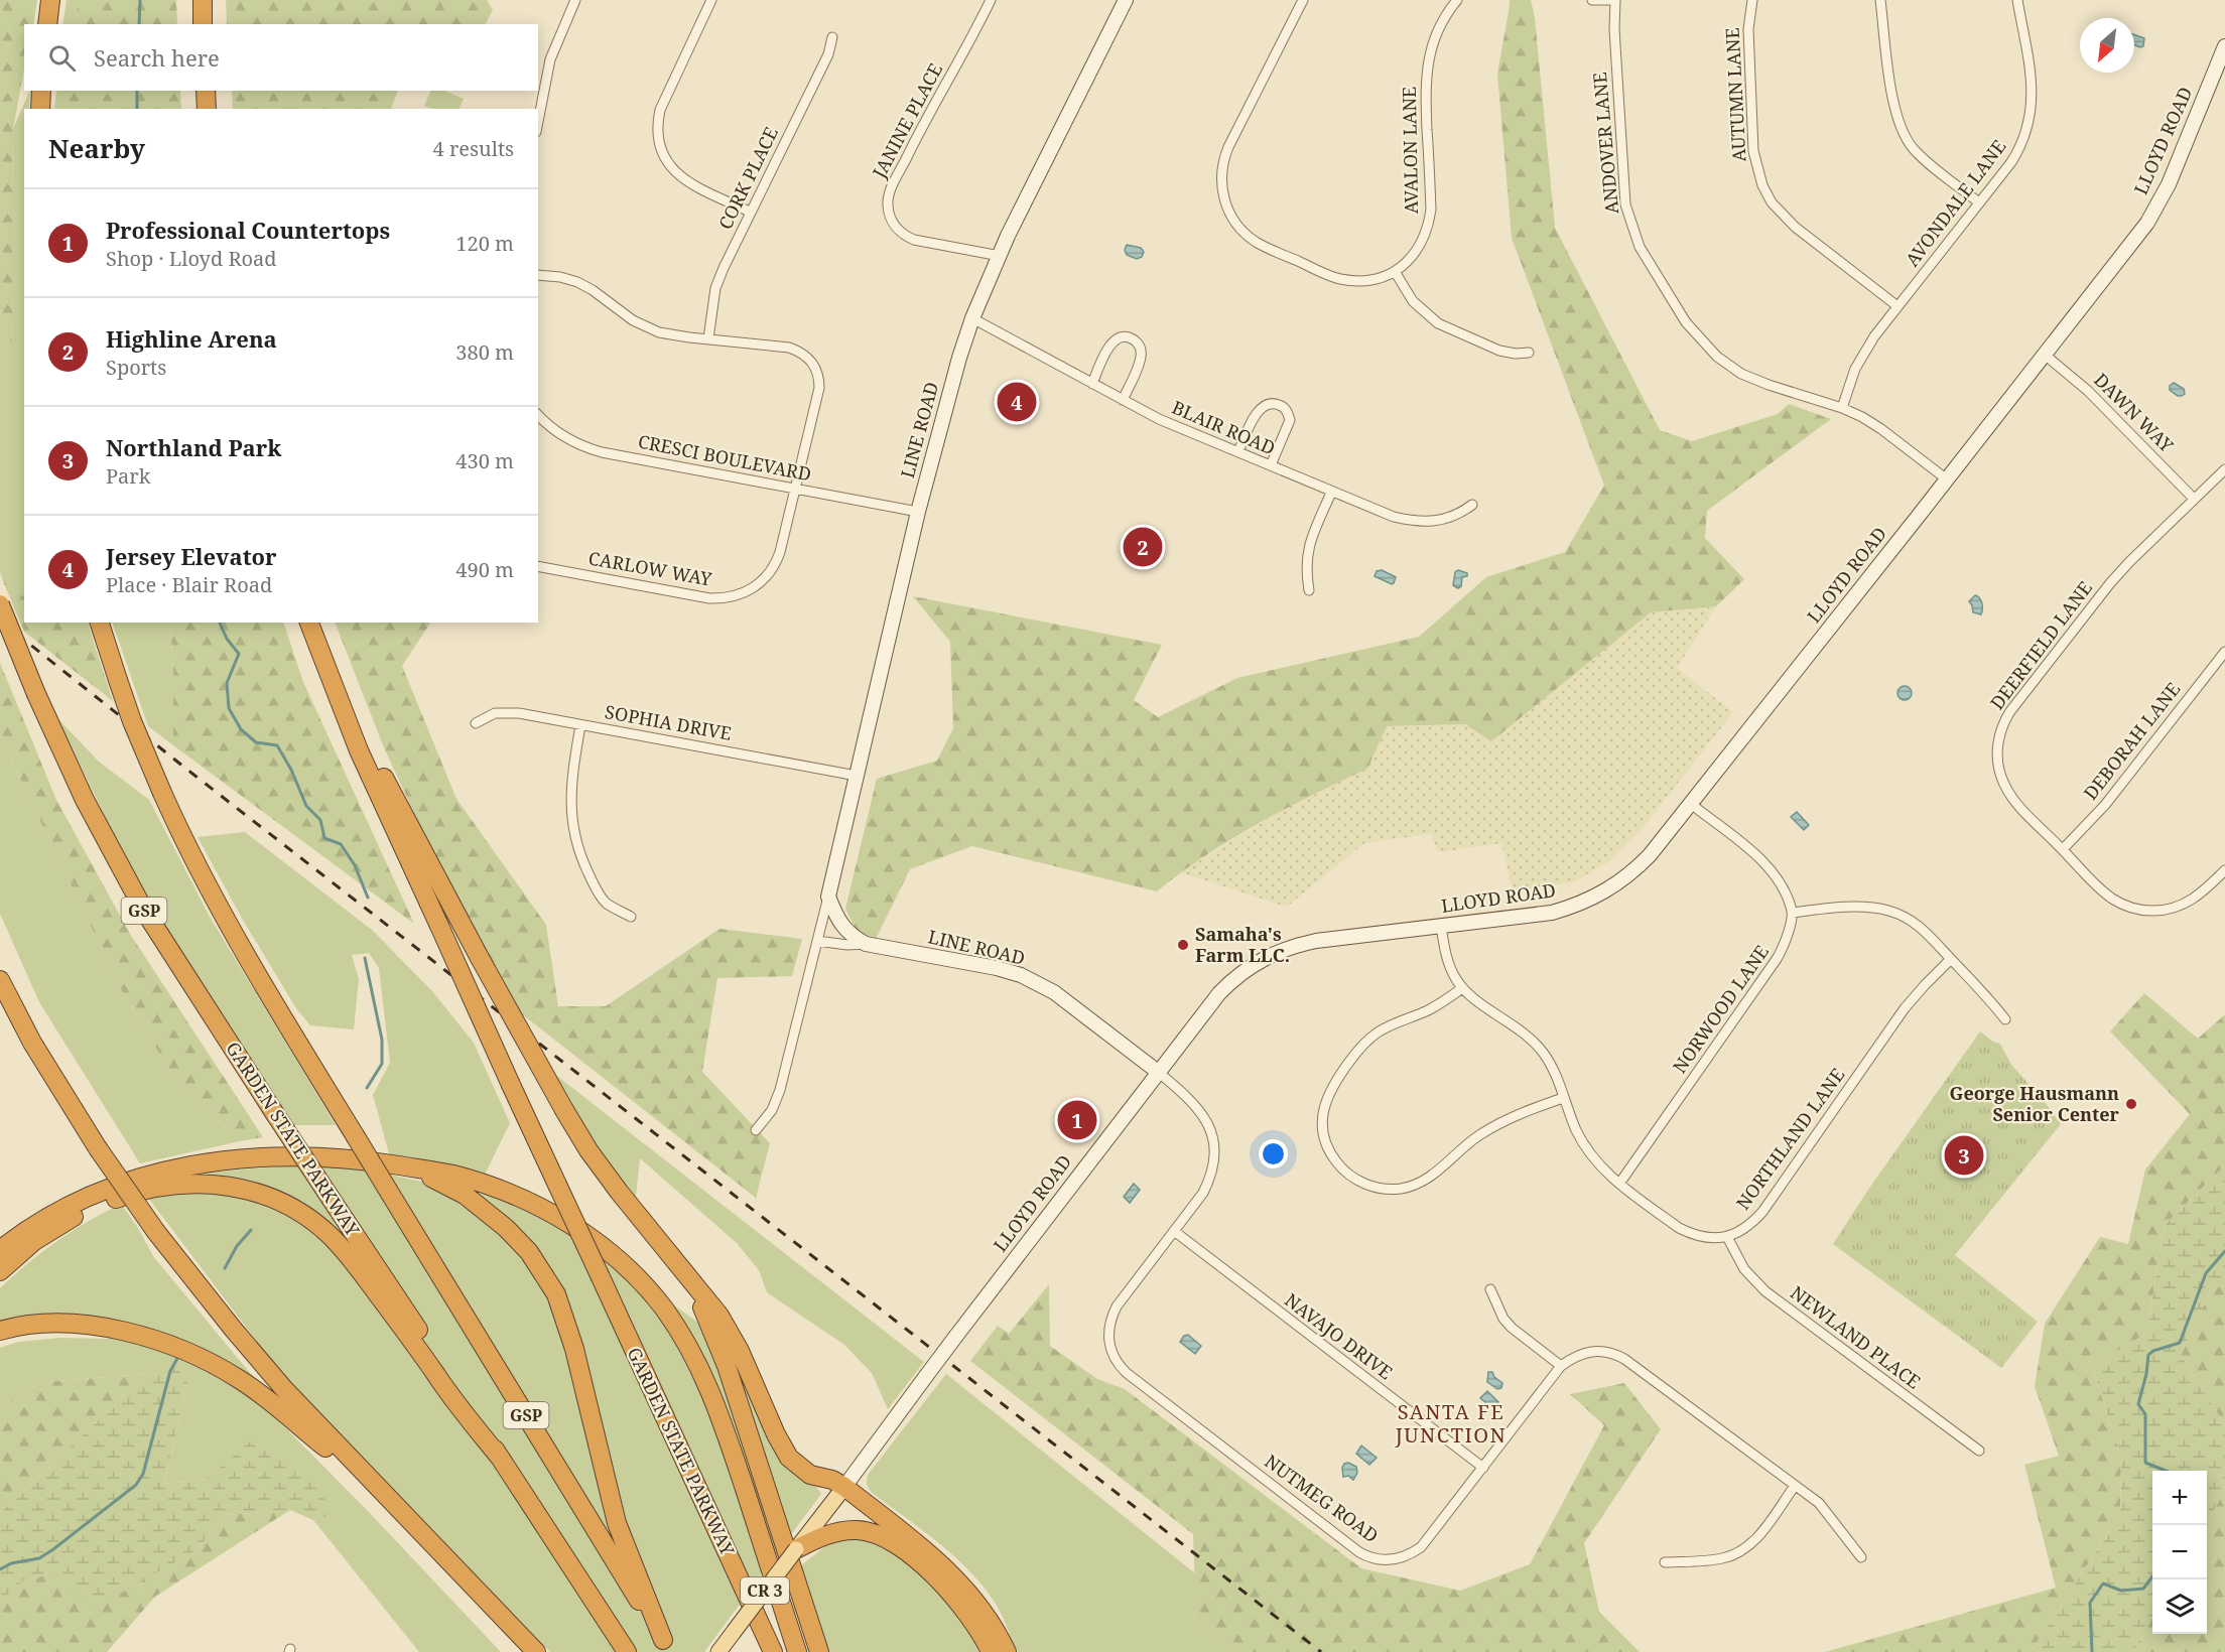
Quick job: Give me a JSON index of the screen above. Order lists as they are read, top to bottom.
{
  "streets": {
    "highway": ["GSP", "GARDEN STATE PARKWAY"],
    "main road": ["LLOYD ROAD", "LINE ROAD", "CR 3"],
    "street": [
      "AUTUMN LANE",
      "JANINE PLACE",
      "ANDOVER LANE",
      "AVALON LANE",
      "CORK PLACE",
      "AVONDALE LANE",
      "DAWN WAY",
      "BLAIR ROAD",
      "CRESCI BOULEVARD",
      "CARLOW WAY",
      "DEERFIELD LANE",
      "SOPHIA DRIVE",
      "DEBORAH LANE",
      "NORWOOD LANE",
      "NORTHLAND LANE",
      "NAVAJO DRIVE",
      "NEWLAND PLACE",
      "NUTMEG ROAD"
    ]
  },
  "crossings": [
    ["AUTUMN LANE", "AVONDALE LANE"],
    ["JANINE PLACE", "LINE ROAD"],
    ["LLOYD ROAD", "ANDOVER LANE"],
    ["LLOYD ROAD", "DAWN WAY"],
    ["LLOYD ROAD", "LINE ROAD"],
    ["LLOYD ROAD", "NUTMEG ROAD"],
    ["ANDOVER LANE", "AVONDALE LANE"],
    ["CORK PLACE", "CARLOW WAY"],
    ["DAWN WAY", "DEERFIELD LANE"],
    ["BLAIR ROAD", "LINE ROAD"],
    ["LINE ROAD", "CRESCI BOULEVARD"],
    ["LINE ROAD", "SOPHIA DRIVE"],
    ["LINE ROAD", "NUTMEG ROAD"],
    ["CRESCI BOULEVARD", "CARLOW WAY"],
    ["DEERFIELD LANE", "DEBORAH LANE"],
    ["NORTHLAND LANE", "NEWLAND PLACE"],
    ["NAVAJO DRIVE", "NUTMEG ROAD"]
  ],
  "districts": ["SANTA FE JUNCTION"],
  "places": ["Samaha's Farm LLC.", "George Hausmann Senior Center"],
  "north": "bottom left",
  "page": {
    "search": "Search here",
    "heading": ["Nearby", "4 results"],
    "list": [
      {
        "mark": "1",
        "name": "Professional Countertops",
        "note": "Shop · Lloyd Road",
        "value": "120 m"
      },
      {
        "mark": "2",
        "name": "Highline Arena",
        "note": "Sports",
        "value": "380 m"
      },
      {
        "mark": "3",
        "name": "Northland Park",
        "note": "Park",
        "value": "430 m"
      },
      {
        "mark": "4",
        "name": "Jersey Elevator",
        "note": "Place · Blair Road",
        "value": "490 m"
      }
    ],
    "pins": [
      "4",
      "2",
      "1",
      "3"
    ],
    "map_buttons": ["+", "−"]
  }
}
